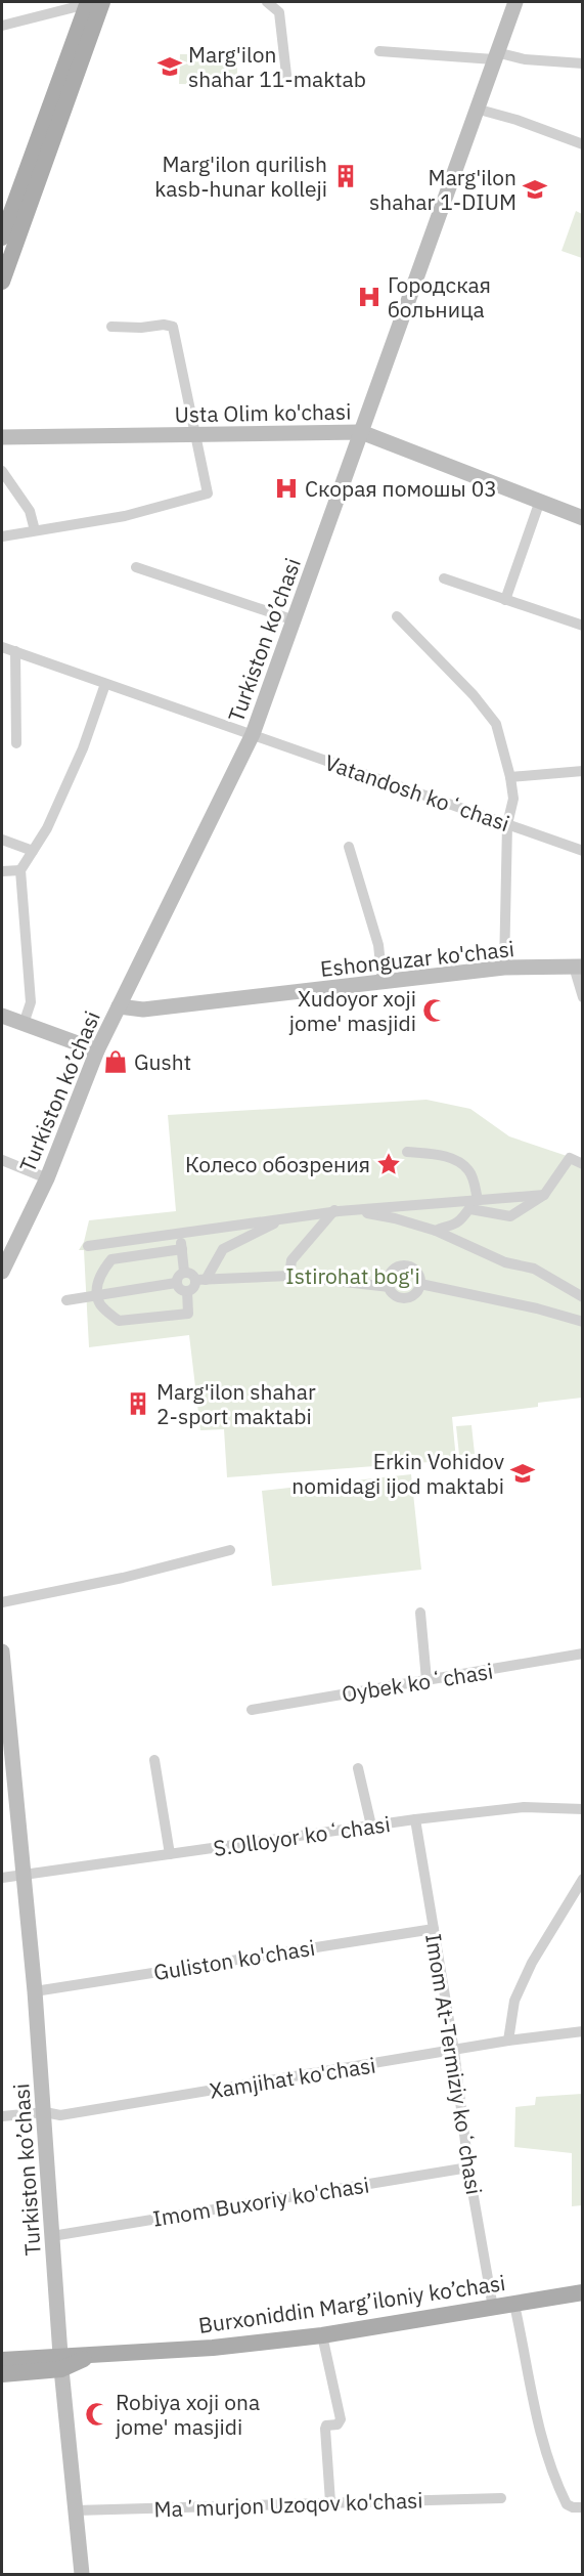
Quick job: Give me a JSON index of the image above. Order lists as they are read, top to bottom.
{
  "streets": {
    "main road": [
      "Usta Olim ko'chasi",
      "Turkiston ko’chasi",
      "Eshonguzar ko'chasi",
      "Burxoniddin Marg’iloniy ko’chasi"
    ],
    "street": [
      "Vatandosh koʻchasi",
      "Oybek koʻchasi",
      "S.Olloyor koʻchasi",
      "Guliston ko'chasi",
      "Imom At-Termiziy koʻchasi",
      "Xamjihat ko'chasi",
      "Imom Buxoriy ko'chasi",
      "Maʼmurjon Uzoqov ko'chasi"
    ]
  },
  "crossings": [
    ["Usta Olim ko'chasi", "Turkiston ko’chasi"],
    ["Turkiston ko’chasi", "Vatandosh koʻchasi"],
    ["Turkiston ko’chasi", "Eshonguzar ko'chasi"],
    ["Turkiston ko’chasi", "S.Olloyor koʻchasi"],
    ["Turkiston ko’chasi", "Guliston ko'chasi"],
    ["Turkiston ko’chasi", "Xamjihat ko'chasi"],
    ["Turkiston ko’chasi", "Imom Buxoriy ko'chasi"],
    ["Turkiston ko’chasi", "Burxoniddin Marg’iloniy ko’chasi"],
    ["Turkiston ko’chasi", "Maʼmurjon Uzoqov ko'chasi"],
    ["S.Olloyor koʻchasi", "Imom At-Termiziy koʻchasi"],
    ["Guliston ko'chasi", "Imom At-Termiziy koʻchasi"],
    ["Imom At-Termiziy koʻchasi", "Xamjihat ko'chasi"],
    ["Imom At-Termiziy koʻchasi", "Imom Buxoriy ko'chasi"],
    ["Imom At-Termiziy koʻchasi", "Burxoniddin Marg’iloniy ko’chasi"]
  ],
  "parks": ["Istirohat bog'i"],
  "places": {
    "school or university": ["Marg'ilon shahar 11-maktab", "Marg'ilon shahar 1-DIUM", "Erkin Vohidov nomidagi ijod maktabi"],
    "building": ["Marg'ilon qurilish kasb-hunar kolleji", "Marg'ilon shahar 2-sport maktabi"],
    "hospital": ["Городская больница", "Скорая помошы 03"],
    "mosque": ["Xudoyor xoji jome' masjidi", "Robiya xoji ona jome' masjidi"],
    "shop": ["Gusht"],
    "place": ["Колесо обозрения"]
  }
}
